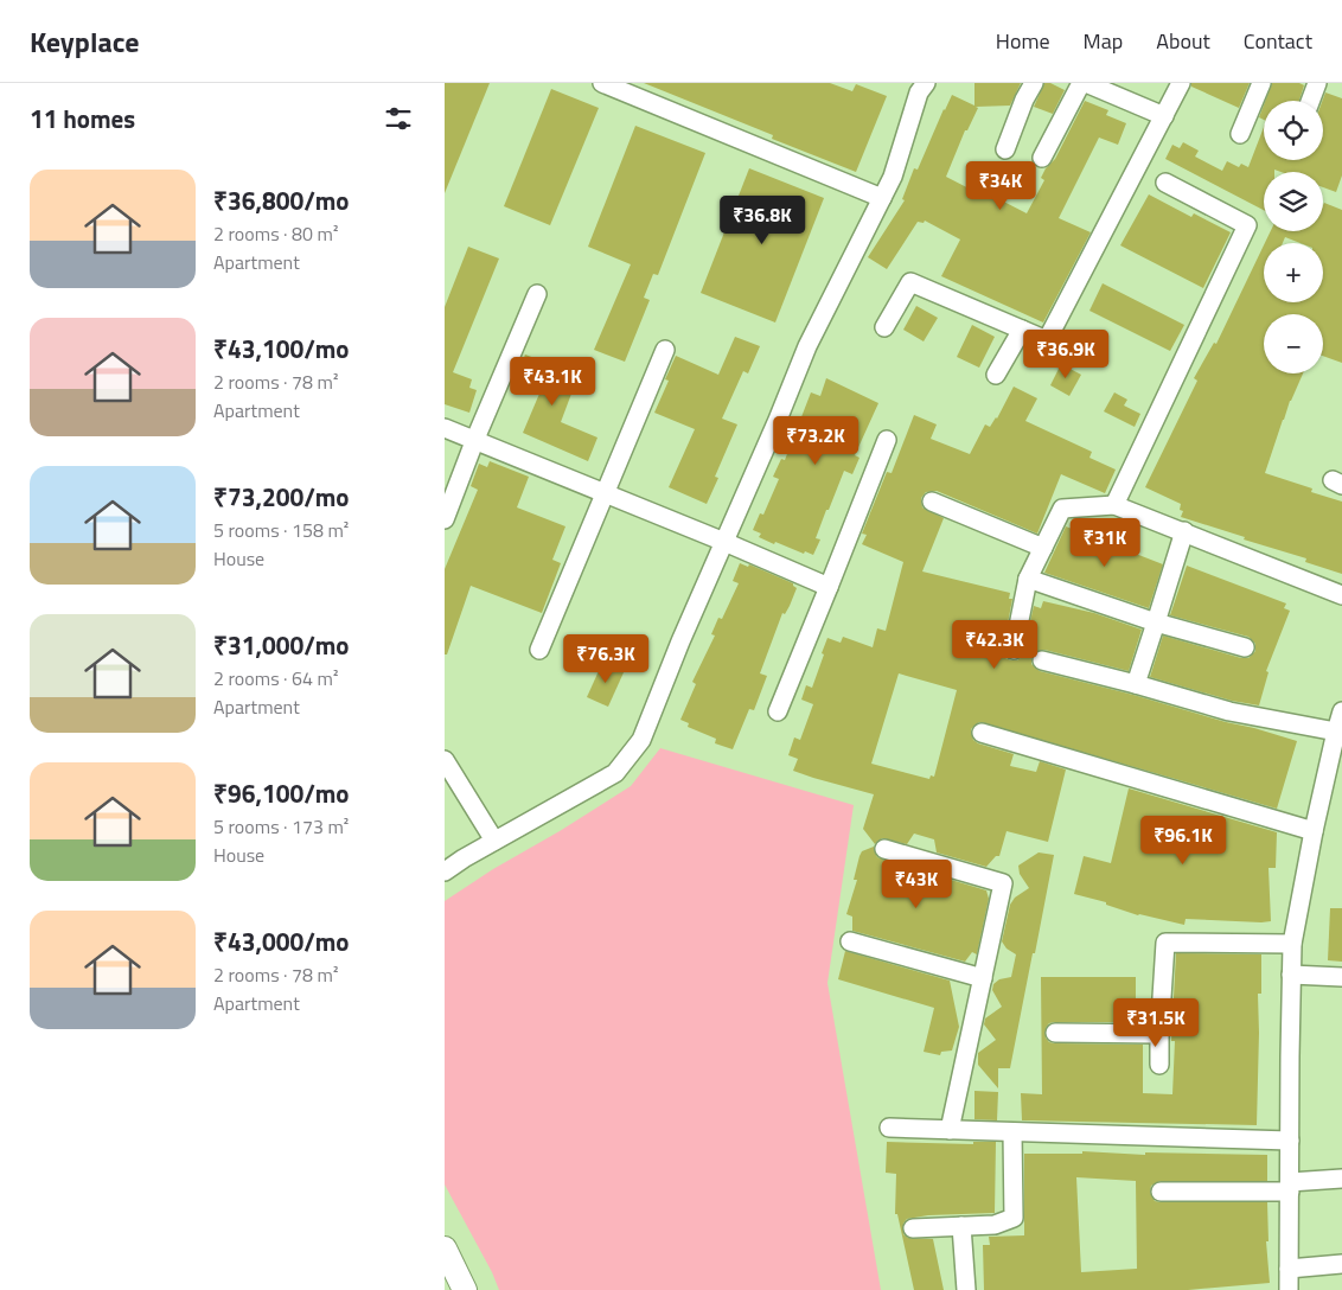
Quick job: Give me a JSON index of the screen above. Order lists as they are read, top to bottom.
{
  "page": {
    "header": "Keyplace",
    "nav": [
      "Home",
      "Map",
      "About",
      "Contact"
    ],
    "heading": "11 homes",
    "map_buttons": ["+", "−"],
    "list": [
      {
        "name": "₹36,800/mo",
        "note": "2 rooms · 80 m² · Apartment"
      },
      {
        "name": "₹43,100/mo",
        "note": "2 rooms · 78 m² · Apartment"
      },
      {
        "name": "₹73,200/mo",
        "note": "5 rooms · 158 m² · House"
      },
      {
        "name": "₹31,000/mo",
        "note": "2 rooms · 64 m² · Apartment"
      },
      {
        "name": "₹96,100/mo",
        "note": "5 rooms · 173 m² · House"
      },
      {
        "name": "₹43,000/mo",
        "note": "2 rooms · 78 m² · Apartment"
      }
    ],
    "price": [
      "₹34K",
      "₹36.8K",
      "₹36.9K",
      "₹43.1K",
      "₹73.2K",
      "₹31K",
      "₹42.3K",
      "₹76.3K",
      "₹96.1K",
      "₹43K",
      "₹31.5K"
    ]
  }
}
